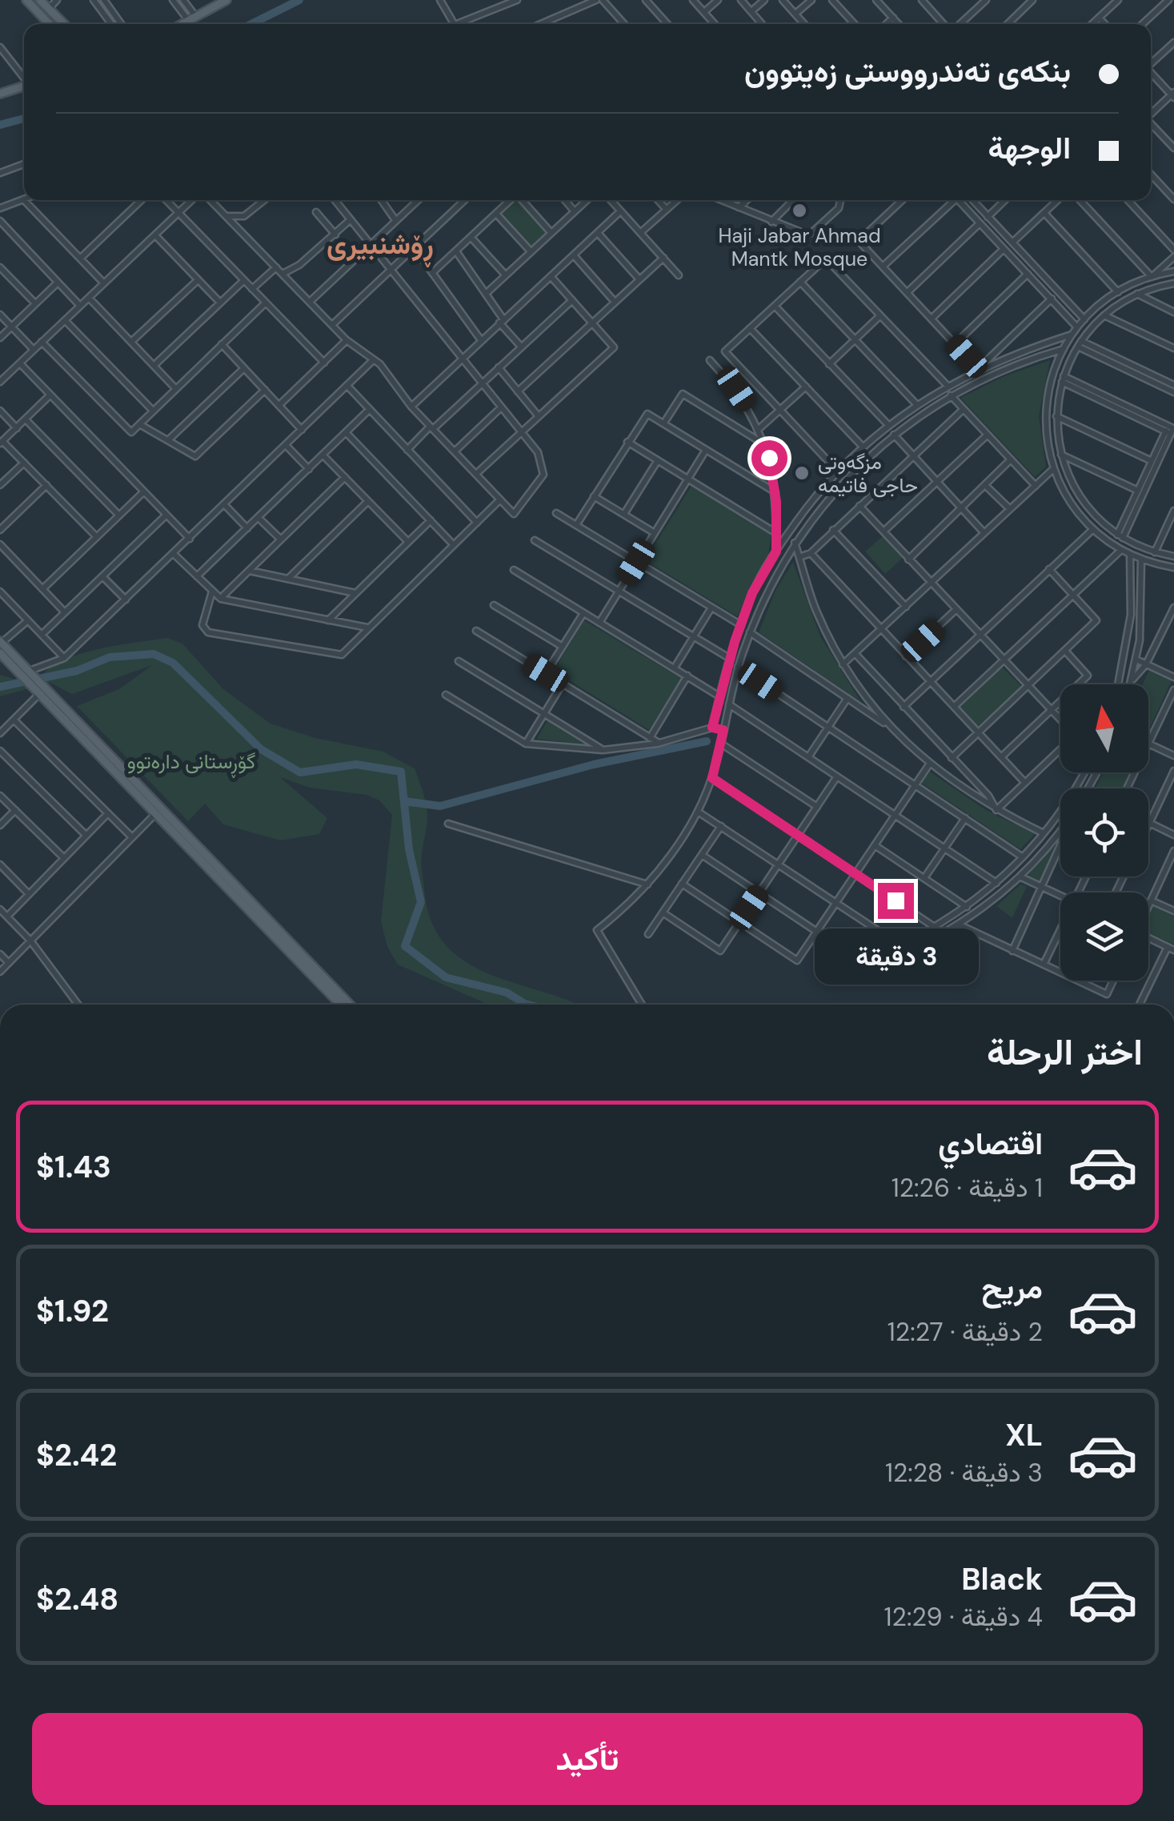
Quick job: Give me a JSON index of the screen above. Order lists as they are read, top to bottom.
{
  "districts": ["ڕۆشنبیری"],
  "parks": ["گۆڕستانی دارەتوو"],
  "places": ["Haji Jabar Ahmad Mantk Mosque", "مزگەوتی حاجی فاتیمە"],
  "north": "top",
  "page": {
    "banner": ["بنکەی تەندرووستی زەیتوون", "الوجهة"],
    "bubble": "3 دقيقة",
    "heading": "اختر الرحلة",
    "list": [
      {
        "name": "اقتصادي",
        "note": "1 دقيقة · 12:26",
        "value": "$1.43"
      },
      {
        "name": "مريح",
        "note": "2 دقيقة · 12:27",
        "value": "$1.92"
      },
      {
        "name": "XL",
        "note": "3 دقيقة · 12:28",
        "value": "$2.42"
      },
      {
        "name": "Black",
        "note": "4 دقيقة · 12:29",
        "value": "$2.48"
      }
    ],
    "buttons": "تأكيد"
  }
}
